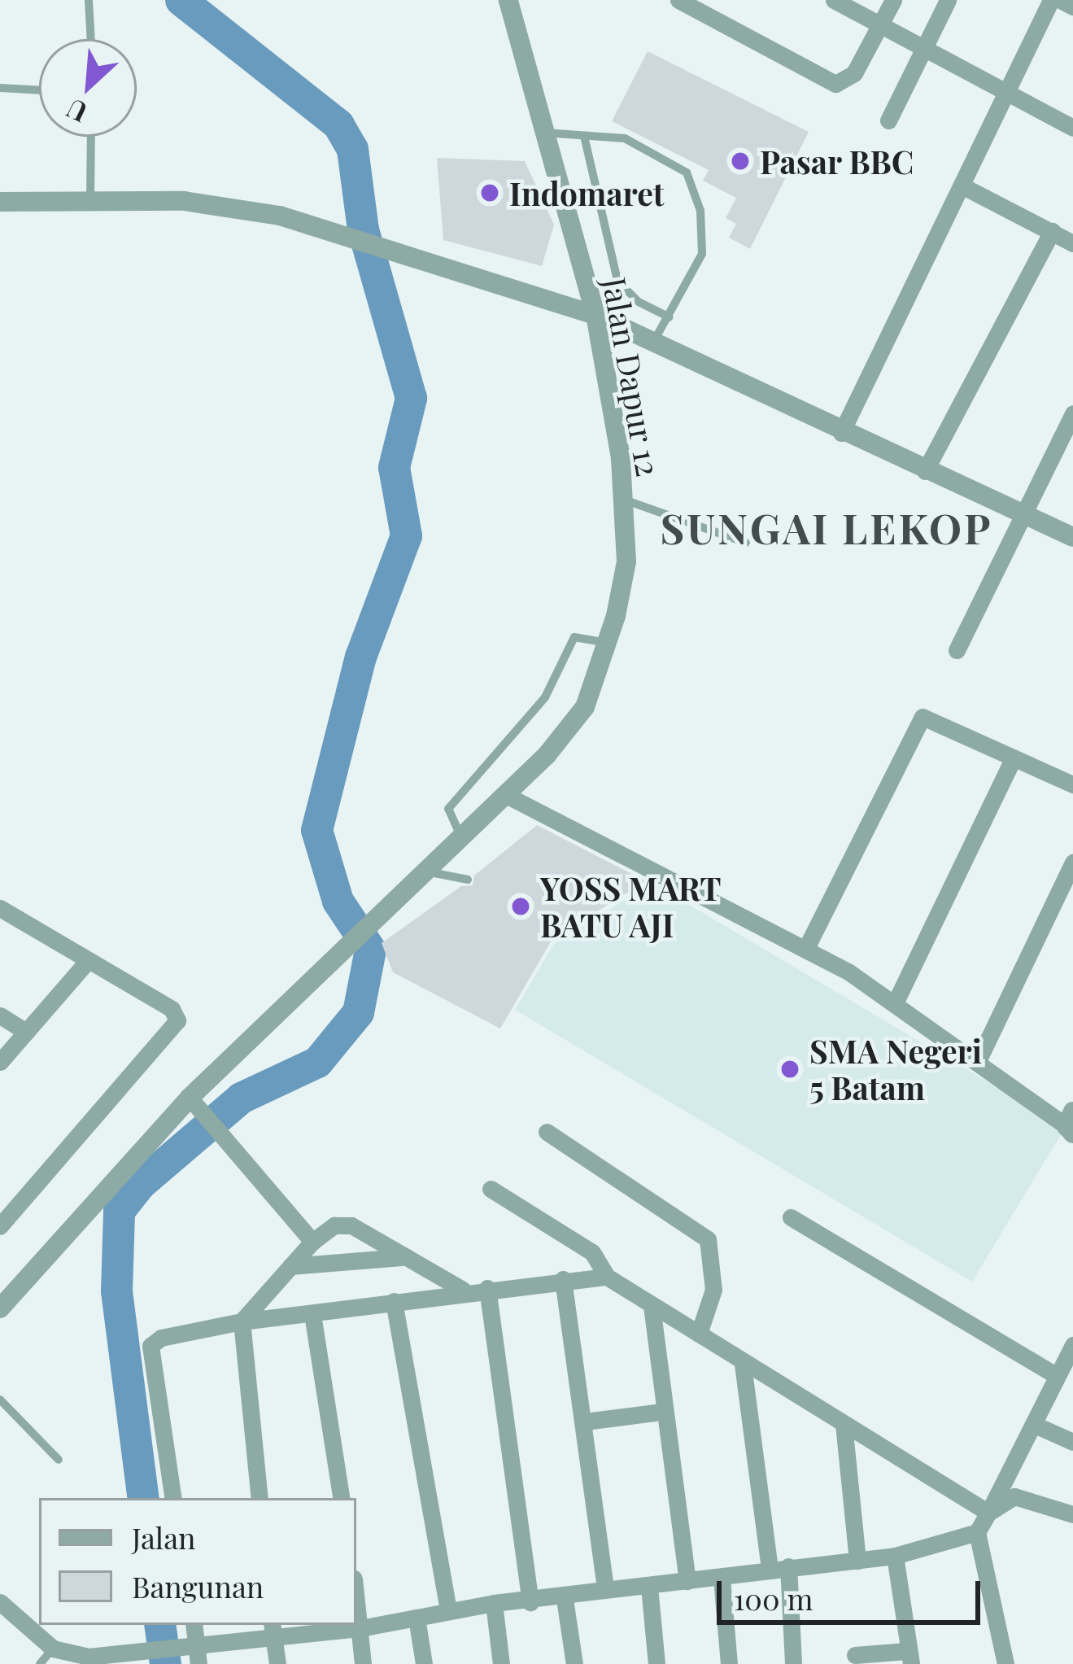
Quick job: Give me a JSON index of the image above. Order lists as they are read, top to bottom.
{
  "streets": {
    "street": ["Jalan Dapur 12"]
  },
  "districts": ["SUNGAI LEKOP"],
  "places": [
    "Pasar BBC",
    "Indomaret",
    "YOSS MART BATU AJI",
    "SMA Negeri 5 Batam"
  ],
  "legend": ["Jalan", "Bangunan"],
  "scale_bar": "100 m",
  "north": "bottom left"
}
